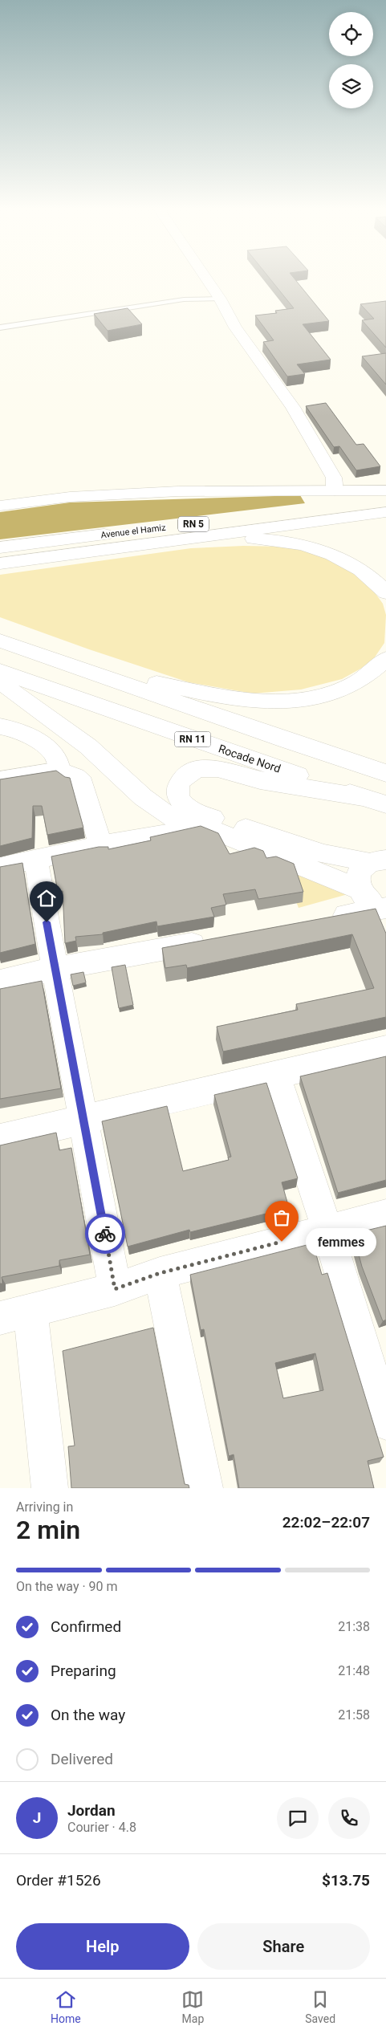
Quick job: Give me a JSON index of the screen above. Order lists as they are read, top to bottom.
{
  "streets": {
    "main road": [
      "RN 5",
      "Avenue el Hamiz",
      "RN 11",
      "Rocade Nord"
    ]
  },
  "places": ["femmes"],
  "page": {
    "bubble": "femmes",
    "heading": ["2 min", "Arriving in", "22:02–22:07"],
    "panel": [
      "Jordan",
      "Courier · 4.8",
      "Order #1526",
      "$13.75"
    ],
    "bar": "On the way · 90 m",
    "list": [
      ["Confirmed", "21:38"],
      ["Preparing", "21:48"],
      ["On the way", "21:58"],
      "Delivered"
    ],
    "round": "J",
    "buttons": ["Help", "Share"],
    "tabs": ["Home", "Map", "Saved"]
  }
}
